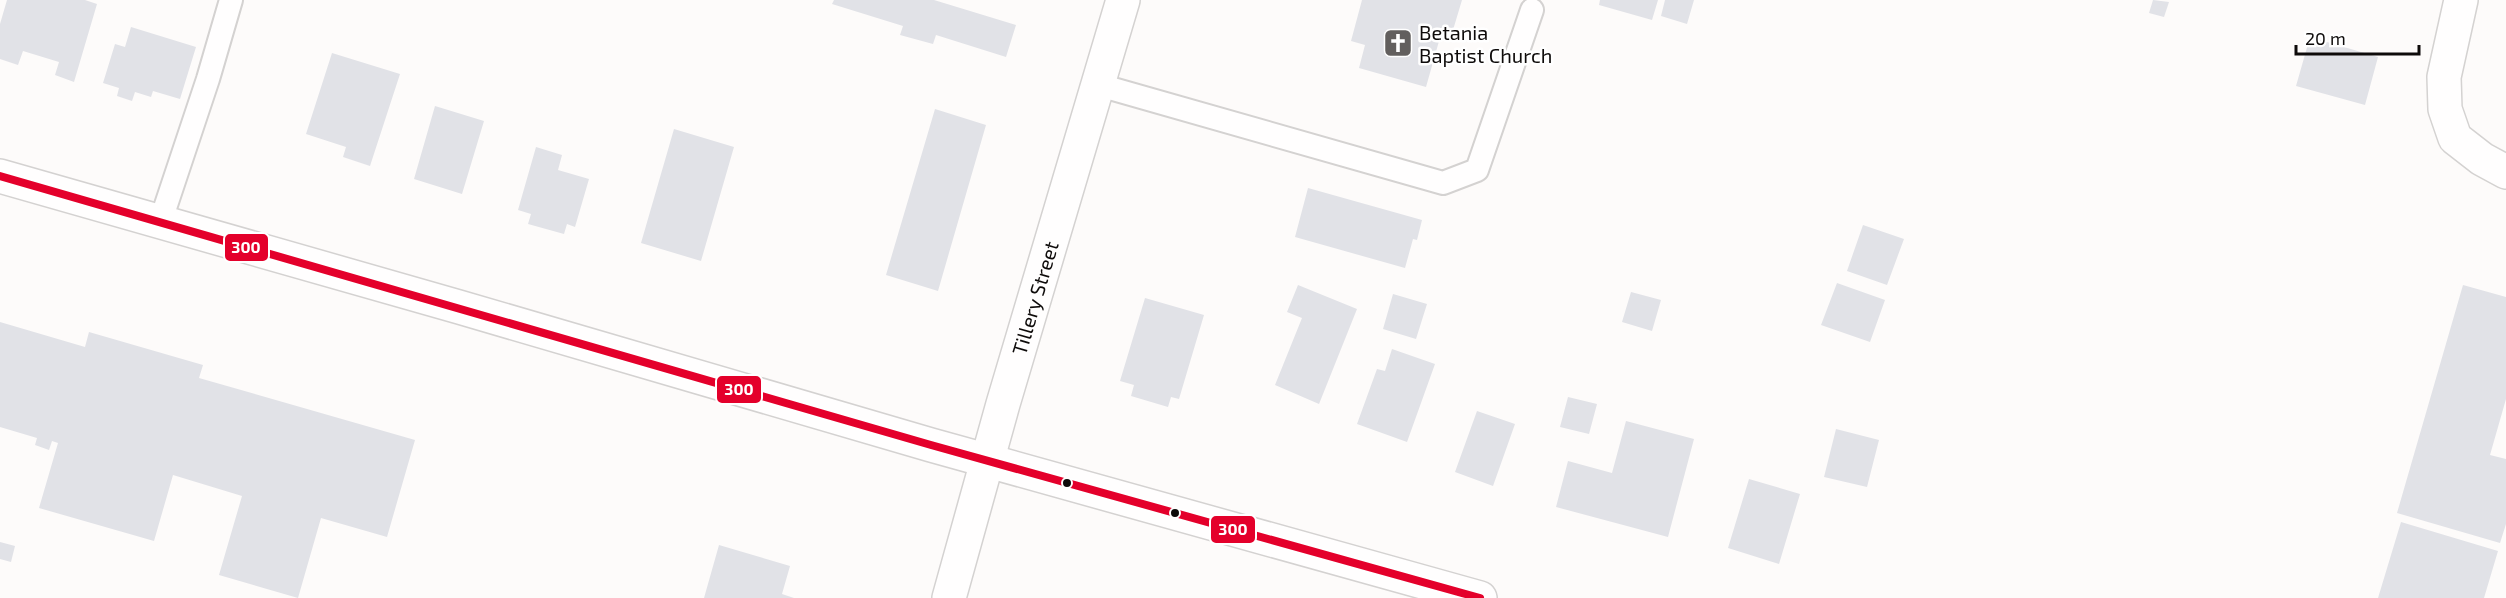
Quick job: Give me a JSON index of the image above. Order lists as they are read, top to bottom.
{
  "streets": {
    "street": ["Tillery Street"]
  },
  "places": {
    "church": ["Betania Baptist Church"]
  },
  "lines": ["transit line 300"],
  "scale_bar": "20 m"
}
